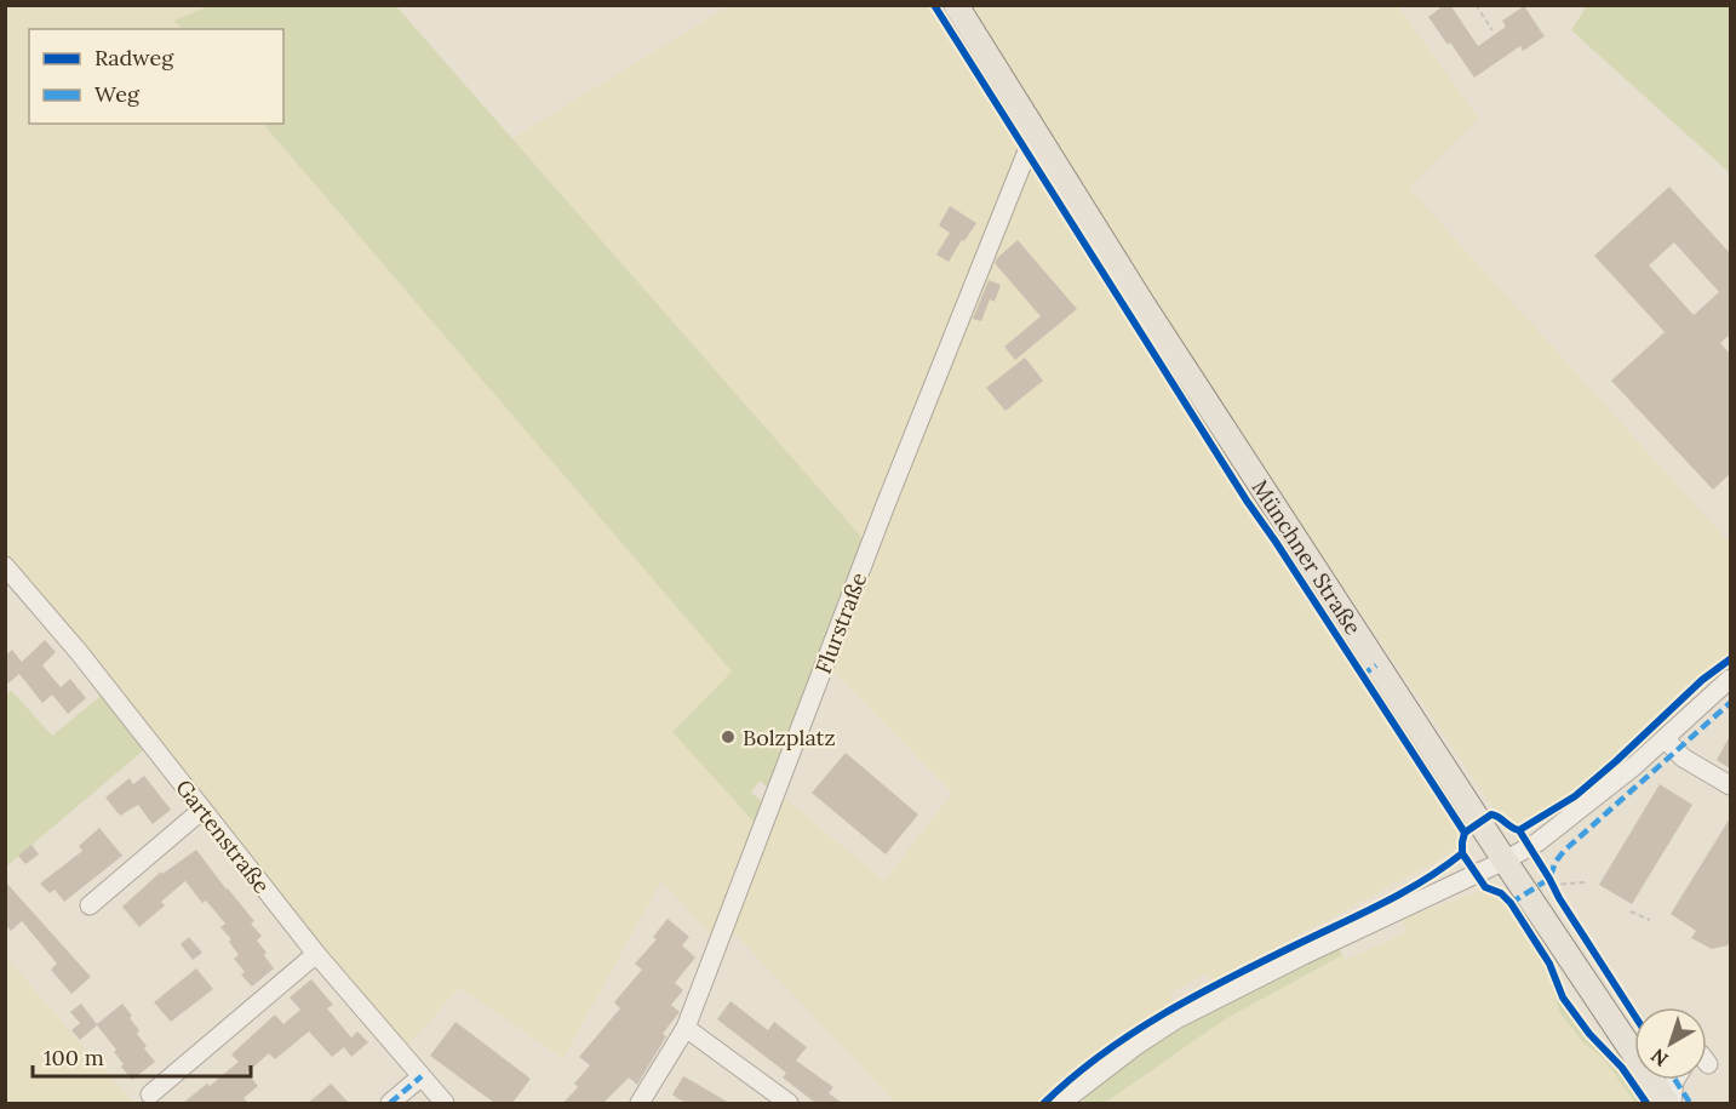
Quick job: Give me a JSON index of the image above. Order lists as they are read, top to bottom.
{
  "streets": {
    "main road": ["Münchner Straße"],
    "street": ["Flurstraße", "Gartenstraße"]
  },
  "crossings": [
    ["Münchner Straße", "Flurstraße"]
  ],
  "places": ["Bolzplatz"],
  "legend": ["Radweg", "Weg"],
  "scale_bar": "100 m",
  "north": "bottom left"
}
